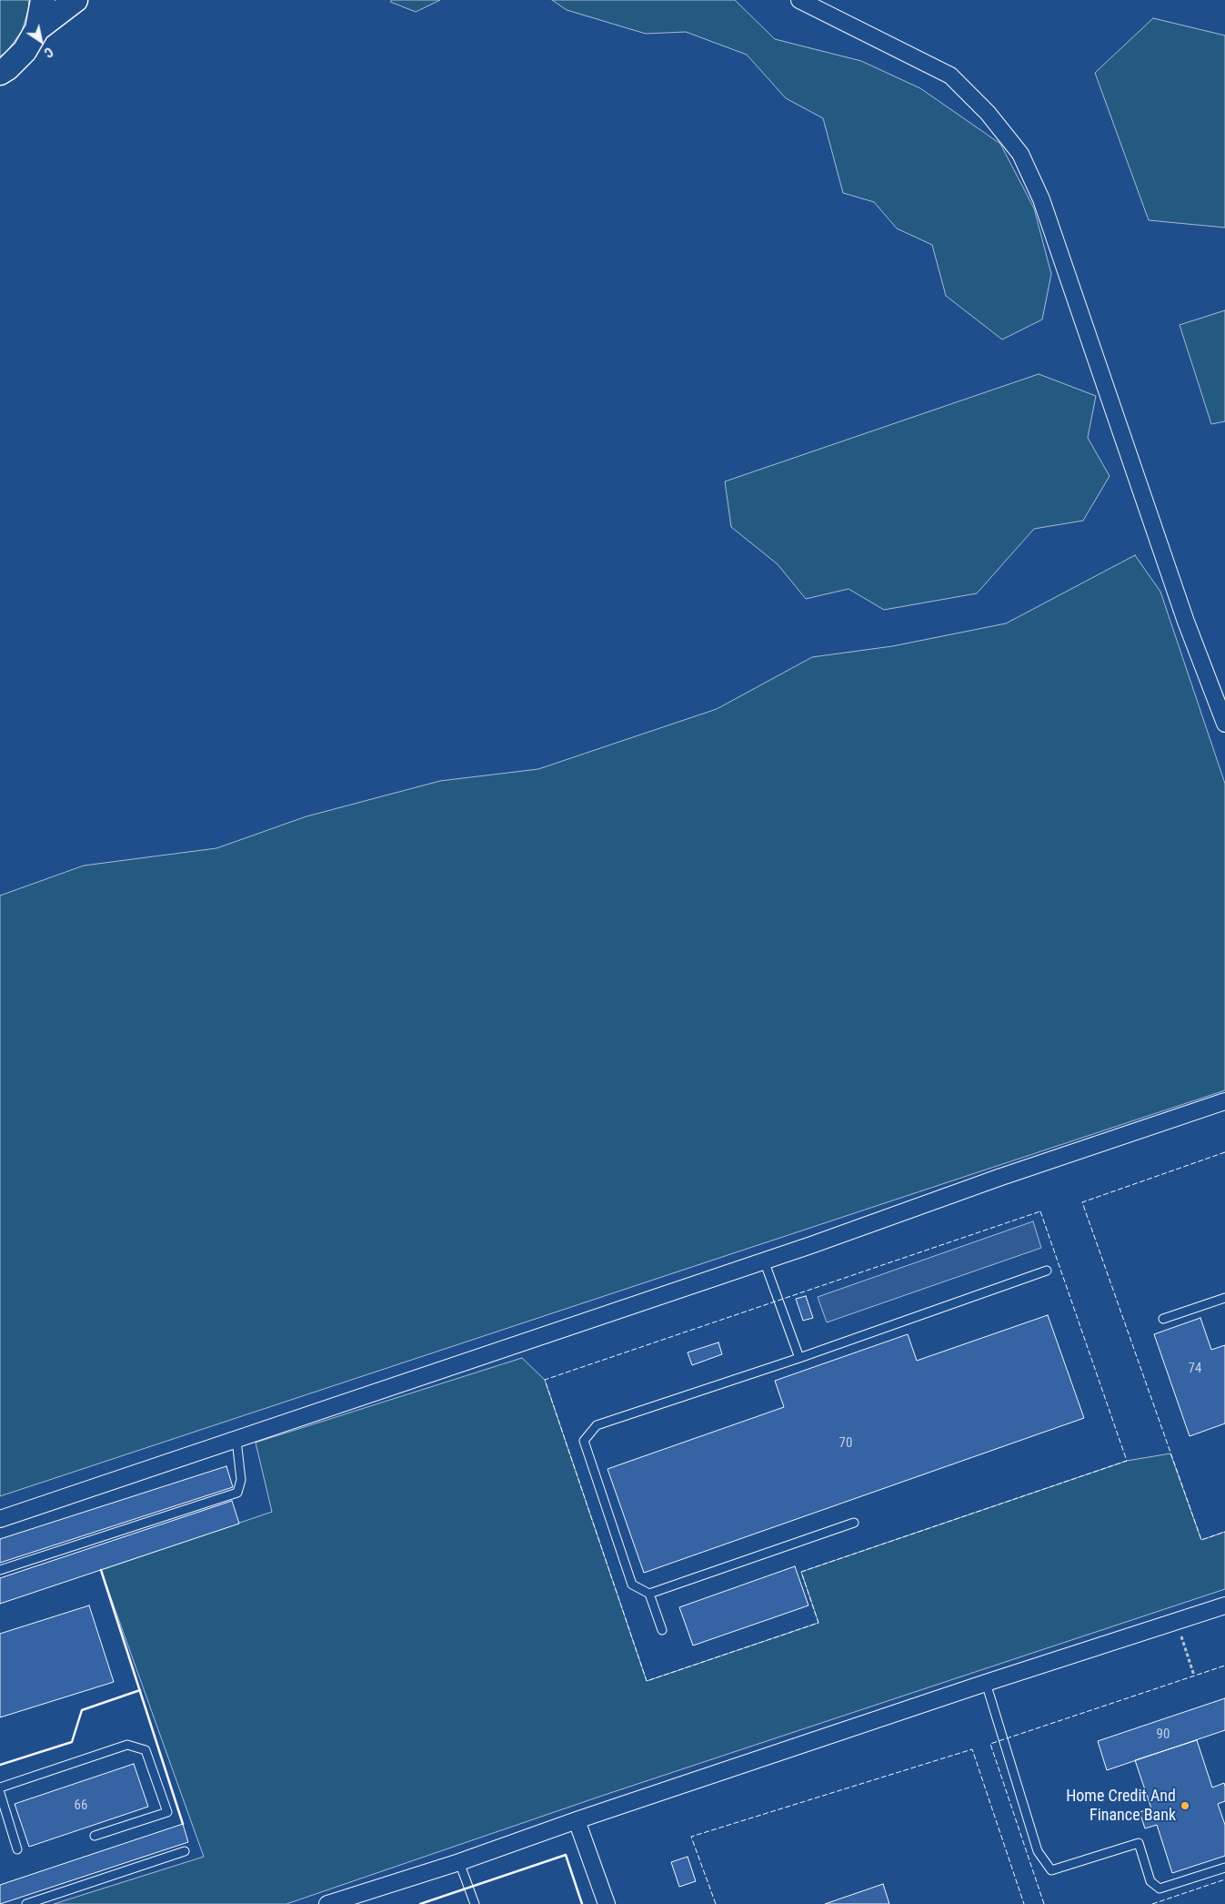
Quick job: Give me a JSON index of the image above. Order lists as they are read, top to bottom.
{
  "places": ["Home Credit And Finance Bank"],
  "house_numbers": [
    "74",
    "70",
    "90",
    "66"
  ],
  "north": "bottom right"
}
